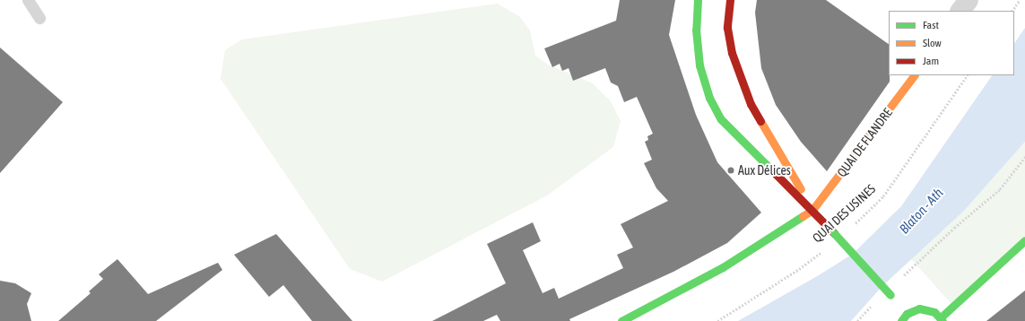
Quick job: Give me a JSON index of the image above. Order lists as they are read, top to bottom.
{
  "streets": {
    "street": ["QUAI DE FLANDRE", "QUAI DES USINES"]
  },
  "crossings": [
    ["QUAI DE FLANDRE", "QUAI DES USINES"]
  ],
  "water": ["Blaton - Ath"],
  "places": ["Aux Délices"],
  "legend": ["Fast", "Slow", "Jam"]
}
